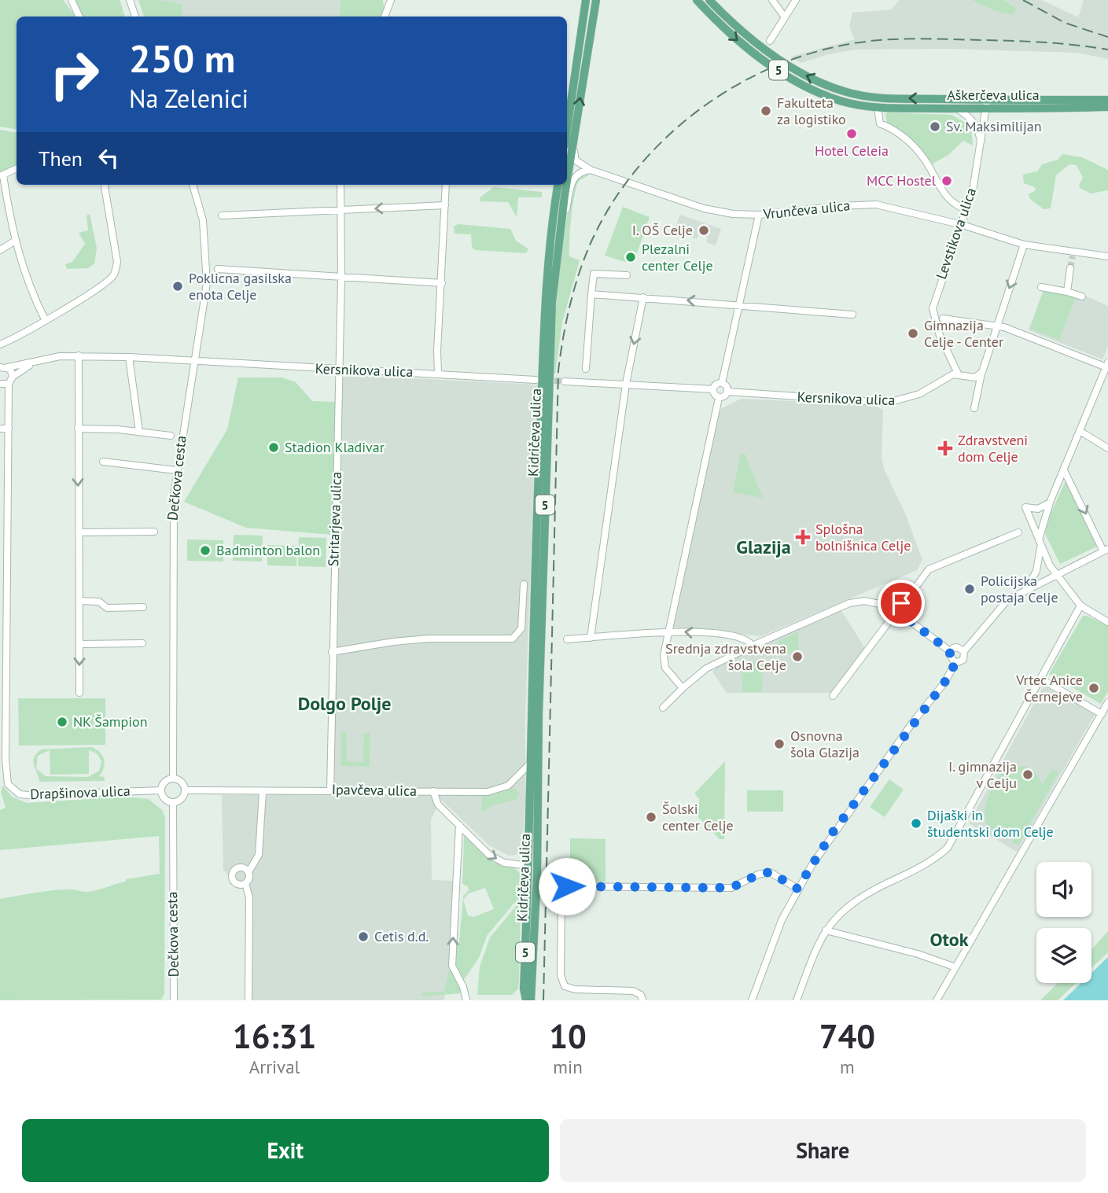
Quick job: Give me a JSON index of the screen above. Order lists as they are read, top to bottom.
{
  "streets": {
    "main road": ["5", "Aškerčeva ulica", "Kidričeva ulica"],
    "street": [
      "Vrunčeva ulica",
      "Levstikova ulica",
      "Kersnikova ulica",
      "Dečkova cesta",
      "Stritarjeva ulica",
      "Ipavčeva ulica",
      "Drapšinova ulica"
    ]
  },
  "crossings": [
    ["5", "Aškerčeva ulica"],
    ["Aškerčeva ulica", "Levstikova ulica"],
    ["Vrunčeva ulica", "Levstikova ulica"],
    ["Levstikova ulica", "Kersnikova ulica"],
    ["Kersnikova ulica", "Dečkova cesta"],
    ["Kersnikova ulica", "Stritarjeva ulica"],
    ["Kidričeva ulica", "Ipavčeva ulica"],
    ["Dečkova cesta", "Ipavčeva ulica"],
    ["Dečkova cesta", "Drapšinova ulica"],
    ["Stritarjeva ulica", "Ipavčeva ulica"],
    ["Ipavčeva ulica", "Drapšinova ulica"]
  ],
  "districts": ["Glazija", "Dolgo Polje", "Otok"],
  "places": {
    "other": [
      "Fakulteta za logistiko",
      "Sv. Maksimilijan",
      "Hotel Celeia",
      "MCC Hostel",
      "I. OŠ Celje",
      "Plezalni center Celje",
      "Poklicna gasilska enota Celje",
      "Gimnazija Celje - Center",
      "Stadion Kladivar",
      "Badminton balon",
      "Policijska postaja Celje",
      "Srednja zdravstvena šola Celje",
      "Vrtec Anice Černejeve",
      "NK Šampion",
      "Osnovna šola Glazija",
      "I. gimnazija v Celju",
      "Šolski center Celje",
      "Dijaški in študentski dom Celje",
      "Cetis d.d."
    ],
    "health": ["Zdravstveni dom Celje", "Splošna bolnišnica Celje"]
  },
  "page": {
    "turn": ["250 m", "Na Zelenici"],
    "then": "Then",
    "eta": [
      "16:31",
      "Arrival",
      "10",
      "min",
      "740",
      "m"
    ],
    "buttons": ["Exit", "Share"]
  }
}
